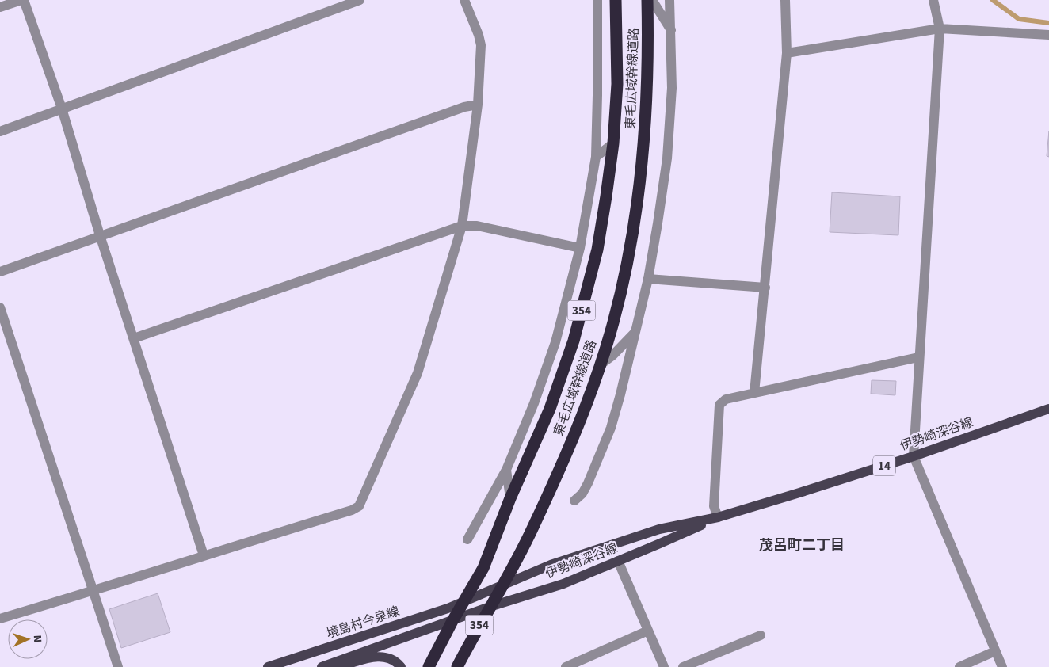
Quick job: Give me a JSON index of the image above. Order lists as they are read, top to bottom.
{
  "streets": {
    "highway": ["東毛広域幹線道路", "354"],
    "main road": ["伊勢崎深谷線", "14", "境島村今泉線"]
  },
  "crossings": [
    ["東毛広域幹線道路", "伊勢崎深谷線"],
    ["東毛広域幹線道路", "境島村今泉線"],
    ["伊勢崎深谷線", "境島村今泉線"]
  ],
  "districts": ["茂呂町二丁目"],
  "north": "right"
}
